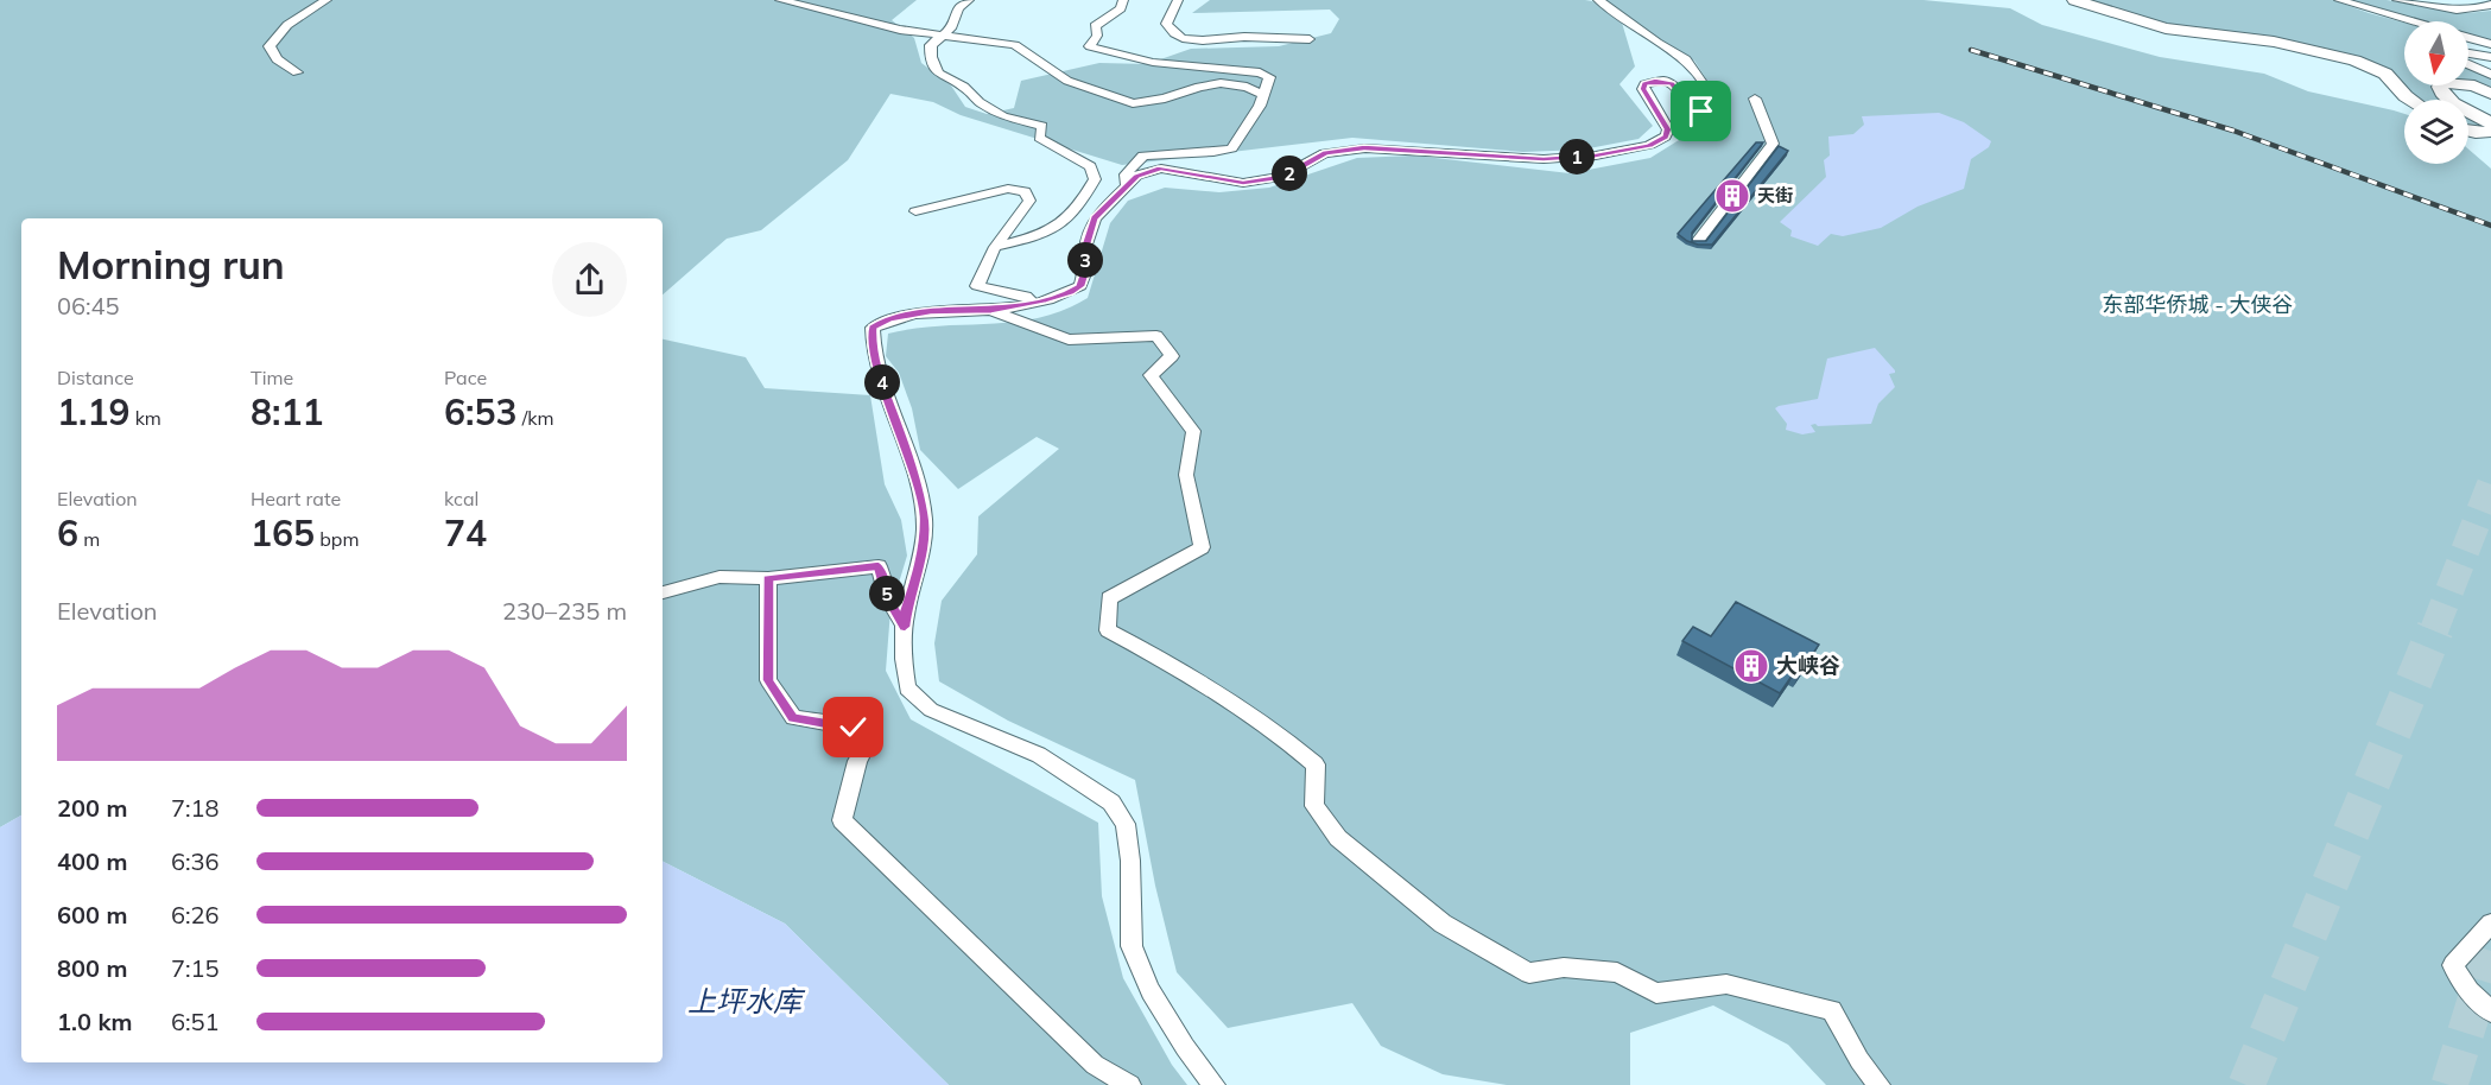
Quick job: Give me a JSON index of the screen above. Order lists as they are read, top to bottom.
{
  "water": ["上坪水库"],
  "parks": ["东部华侨城 - 大侠谷"],
  "places": {
    "building": ["天街", "大峡谷"]
  },
  "north": "bottom",
  "page": {
    "pins": [
      "1",
      "2",
      "3",
      "4",
      "5"
    ],
    "heading": ["Morning run", "06:45"],
    "stats": [
      ["Distance", "1.19 km"],
      ["Time", "8:11"],
      ["Pace", "6:53 /km"],
      ["Elevation", "6 m"],
      ["Heart rate", "165 bpm"],
      ["kcal", "74"]
    ],
    "chart": ["Elevation", "230–235 m"],
    "list": [
      {
        "name": "200 m",
        "note": "7:18"
      },
      {
        "name": "400 m",
        "note": "6:36"
      },
      {
        "name": "600 m",
        "note": "6:26"
      },
      {
        "name": "800 m",
        "note": "7:15"
      },
      {
        "name": "1.0 km",
        "note": "6:51"
      }
    ]
  }
}
